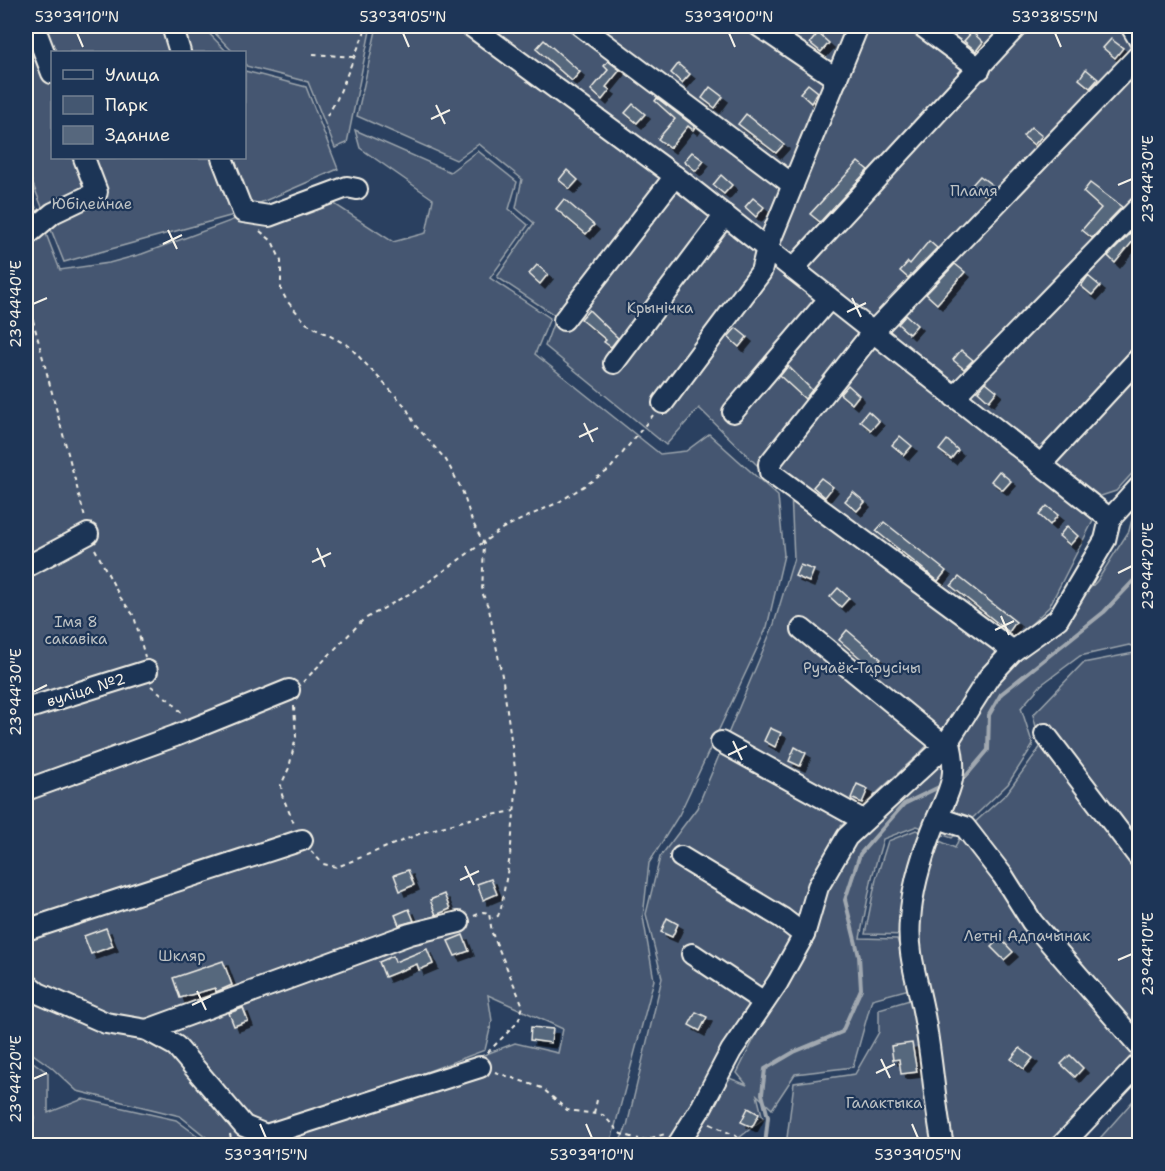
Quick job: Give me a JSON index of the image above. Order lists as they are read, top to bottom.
{
  "streets": {
    "street": ["вуліца №2"]
  },
  "parks": [
    "Пламя",
    "Юбілейнае",
    "Крынічка",
    "Імя 8 сакавіка",
    "Ручаёк-Тарусічы",
    "Летні Адпачынак",
    "Шкляр",
    "Галактыка"
  ],
  "legend": ["Улица", "Парк", "Здание"],
  "coordinates": [
    "53°39'10\"N",
    "53°39'05\"N",
    "53°39'00\"N",
    "53°38'55\"N",
    "23°44'30\"E",
    "23°44'40\"E",
    "23°44'20\"E",
    "23°44'10\"E",
    "53°39'15\"N"
  ]
}
